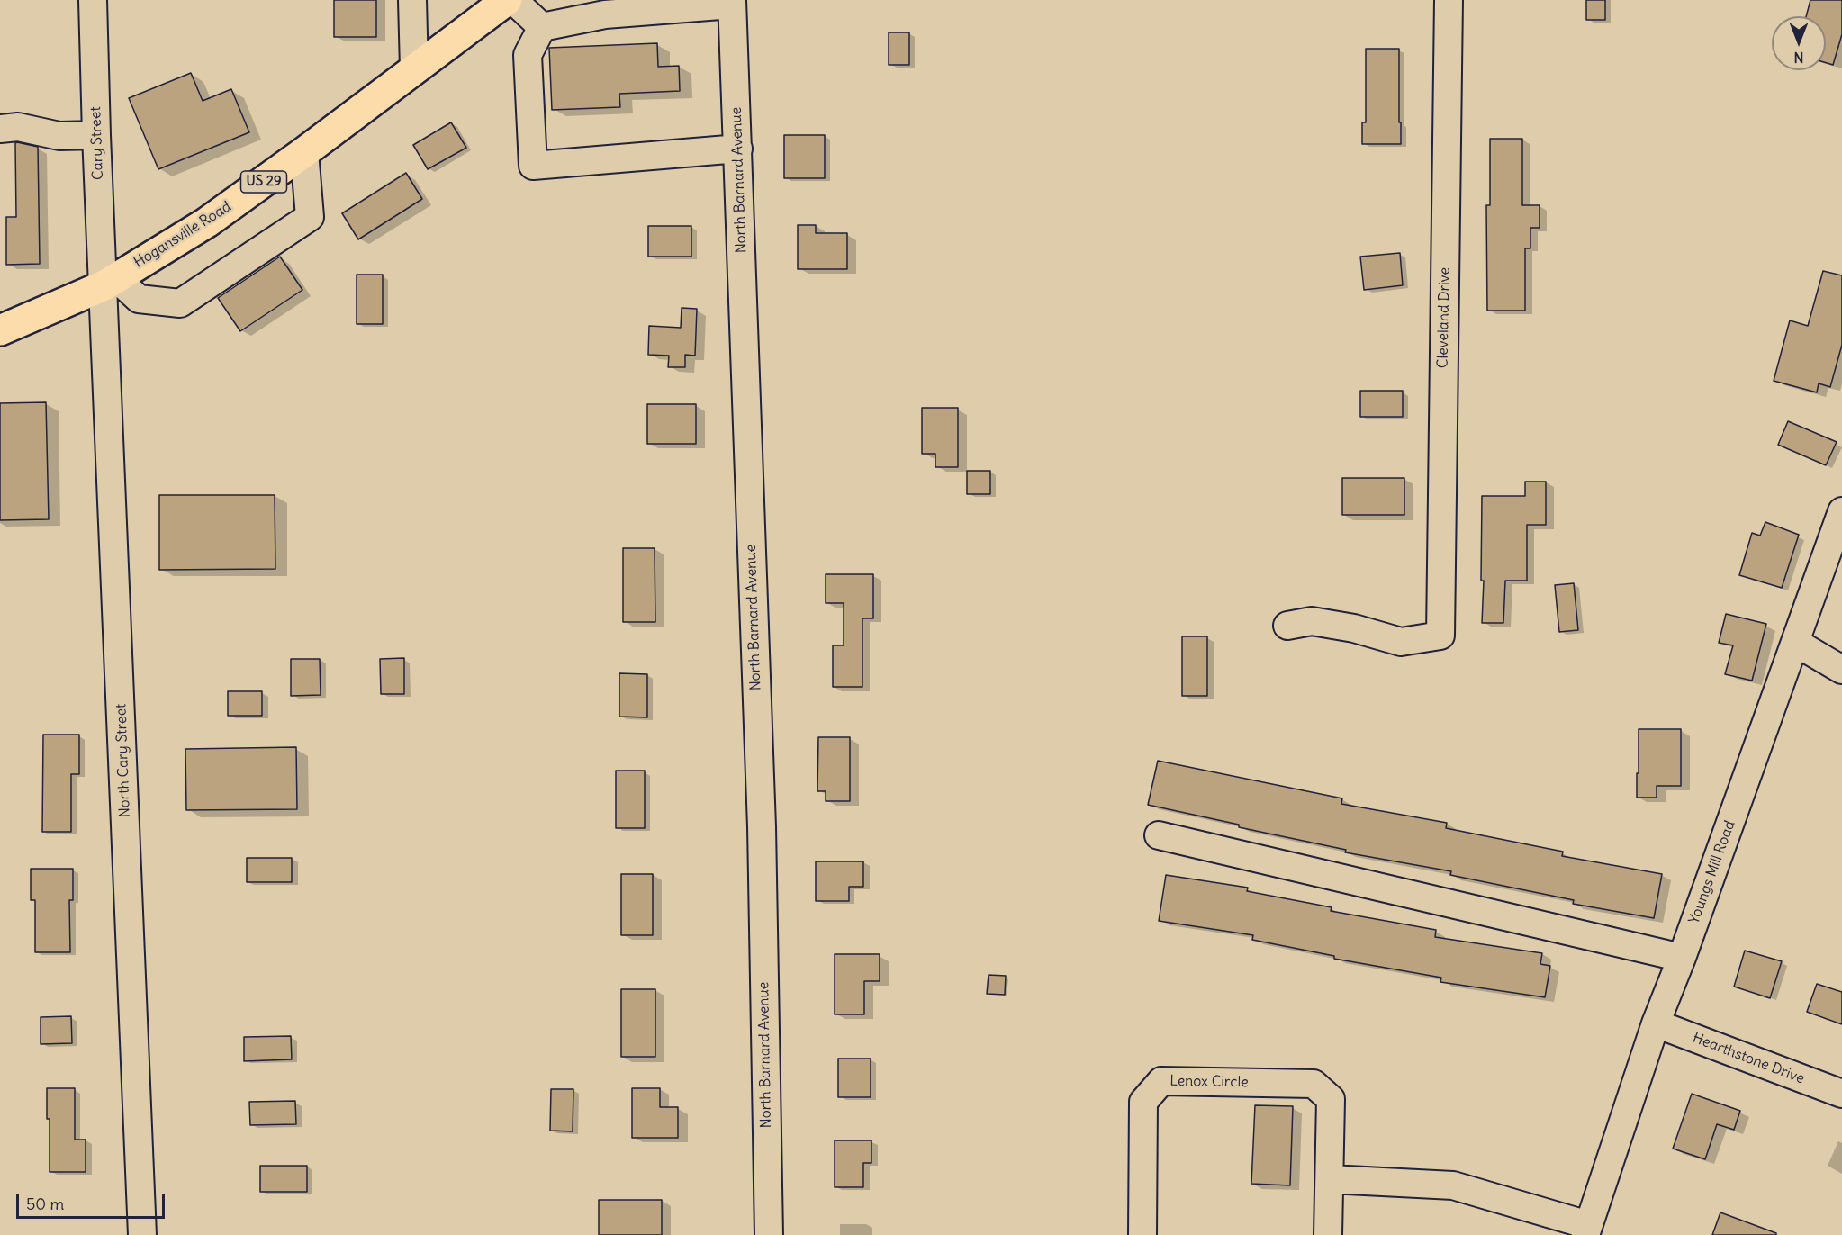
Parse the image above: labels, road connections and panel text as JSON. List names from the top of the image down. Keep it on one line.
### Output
{"streets":{"main road":["US 29","Hogansville Road"],"street":["Cary Street","North Barnard Avenue","Cleveland Drive","North Cary Street","Youngs Mill Road","Hearthstone Drive","Lenox Circle"]},"crossings":[["Cary Street","Hogansville Road"],["Cary Street","North Cary Street"],["Hogansville Road","North Cary Street"],["Youngs Mill Road","Hearthstone Drive"]],"scale_bar":"50 m","north":"bottom"}
